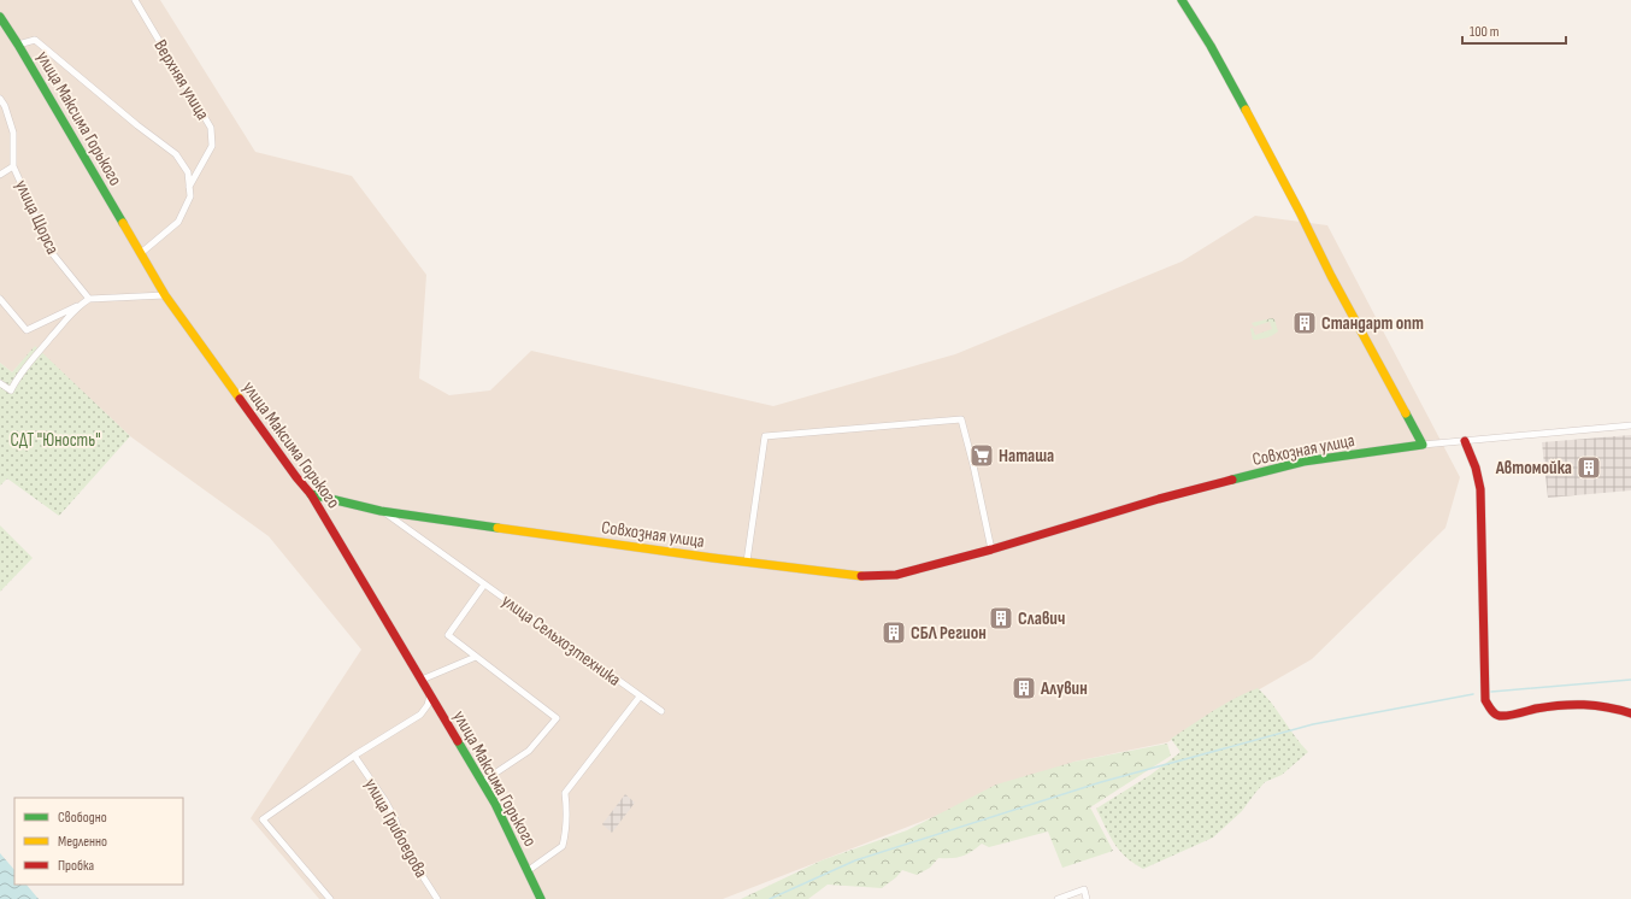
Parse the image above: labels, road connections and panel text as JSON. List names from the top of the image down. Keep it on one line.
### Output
{"streets":{"street":["Верхняя улица","улица Максима Горького","улица Щорса","Совхозная улица","улица Сельхозтехника","улица Грибоедова"]},"crossings":[["улица Максима Горького","Совхозная улица"],["улица Максима Горького","улица Сельхозтехника"],["Совхозная улица","улица Сельхозтехника"]],"parks":["СДТ \"Юность\""],"places":{"building":["Стандарт опт","Автомойка","Славич","СБЛ Регион","Алувин"],"supermarket":["Наташа"]},"legend":["Свободно","Медленно","Пробка"],"scale_bar":"100 m"}
